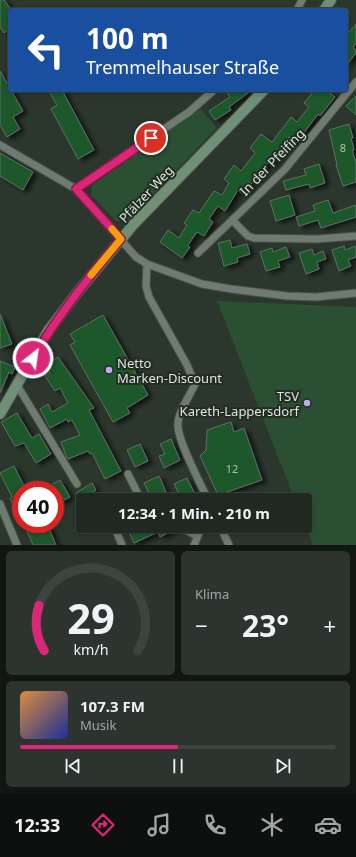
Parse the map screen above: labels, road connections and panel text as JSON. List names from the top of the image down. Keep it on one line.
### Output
{"streets":{"street":["In der Pfeifing","Pfälzer Weg"]},"places":["Netto Marken-Discount","TSV Kareth-Lappersdorf"],"house_numbers":["8","12"],"page":{"turn":["100 m","Tremmelhauser Straße"],"limit":"40","trip":"12:34 · 1 Min. · 210 m","tile":"Klima","heat":["−","23°","+"],"song":["107.3 FM","Musik"],"tabs":"12:33","gauge":["29","km/h"]}}
